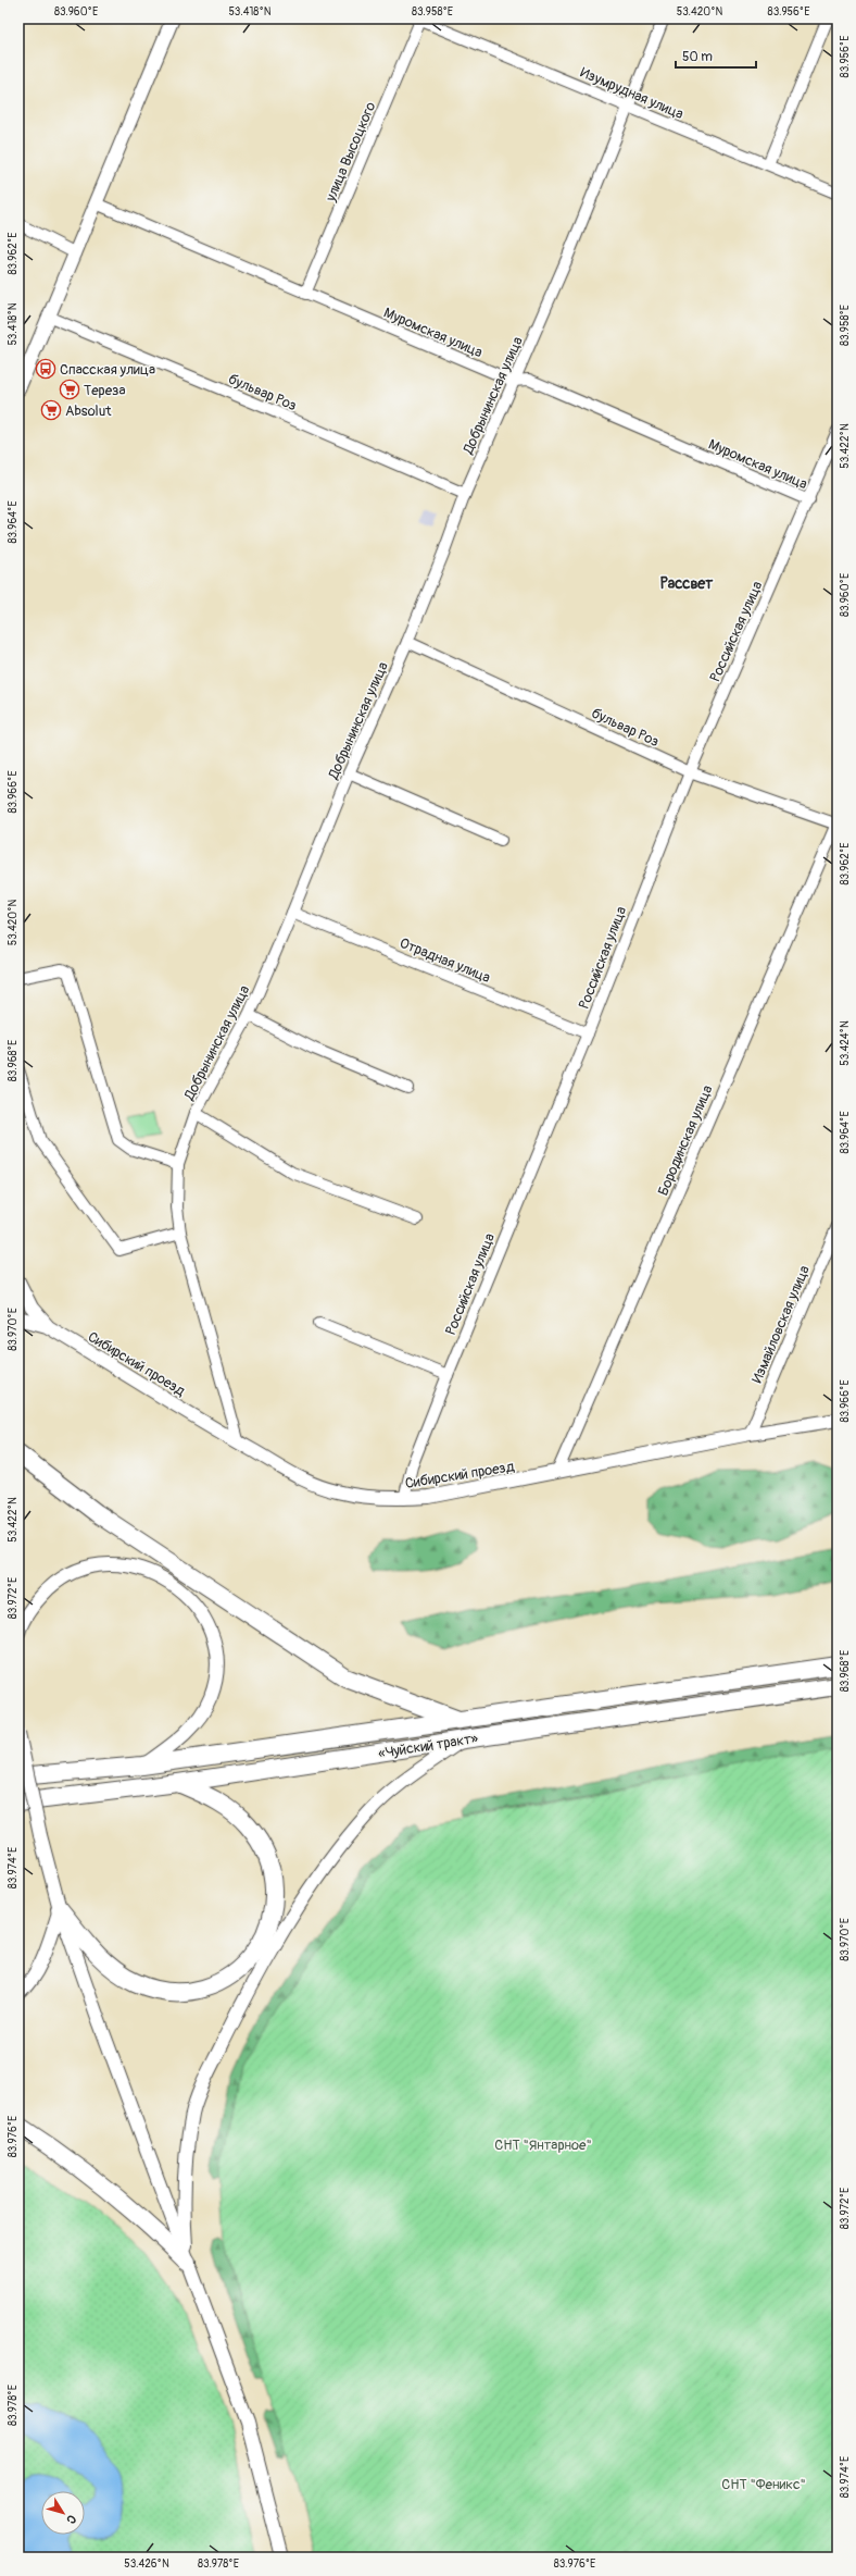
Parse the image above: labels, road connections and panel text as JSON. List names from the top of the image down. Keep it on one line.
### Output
{"streets":{"highway":["«Чуйский тракт»"],"street":["Изумрудная улица","улица Высоцкого","Муромская улица","бульвар Роз","Добрынинская улица","Российская улица","Отрадная улица","Бородинская улица","Измайловская улица","Сибирский проезд"]},"crossings":[["Изумрудная улица","улица Высоцкого"],["Изумрудная улица","Добрынинская улица"],["улица Высоцкого","Муромская улица"],["Муромская улица","Добрынинская улица"],["Муромская улица","Российская улица"],["бульвар Роз","Добрынинская улица"],["бульвар Роз","Российская улица"],["бульвар Роз","Бородинская улица"],["Добрынинская улица","Отрадная улица"],["Добрынинская улица","Сибирский проезд"],["Российская улица","Отрадная улица"],["Российская улица","Сибирский проезд"],["Бородинская улица","Сибирский проезд"],["Измайловская улица","Сибирский проезд"]],"districts":["Рассвет"],"parks":["СНТ \"Янтарное\"","СНТ \"Феникс\""],"places":{"bus stop":["Спасская улица"],"supermarket":["Тереза","Absolut"]},"scale_bar":"50 m","north":"bottom right","coordinates":["83.960°E","53.418°N","83.958°E","53.420°N","83.956°E","83.962°E","53.422°N","83.964°E","83.966°E","53.424°N","83.968°E","83.970°E","83.972°E","83.974°E","83.976°E","83.978°E","53.426°N"]}
